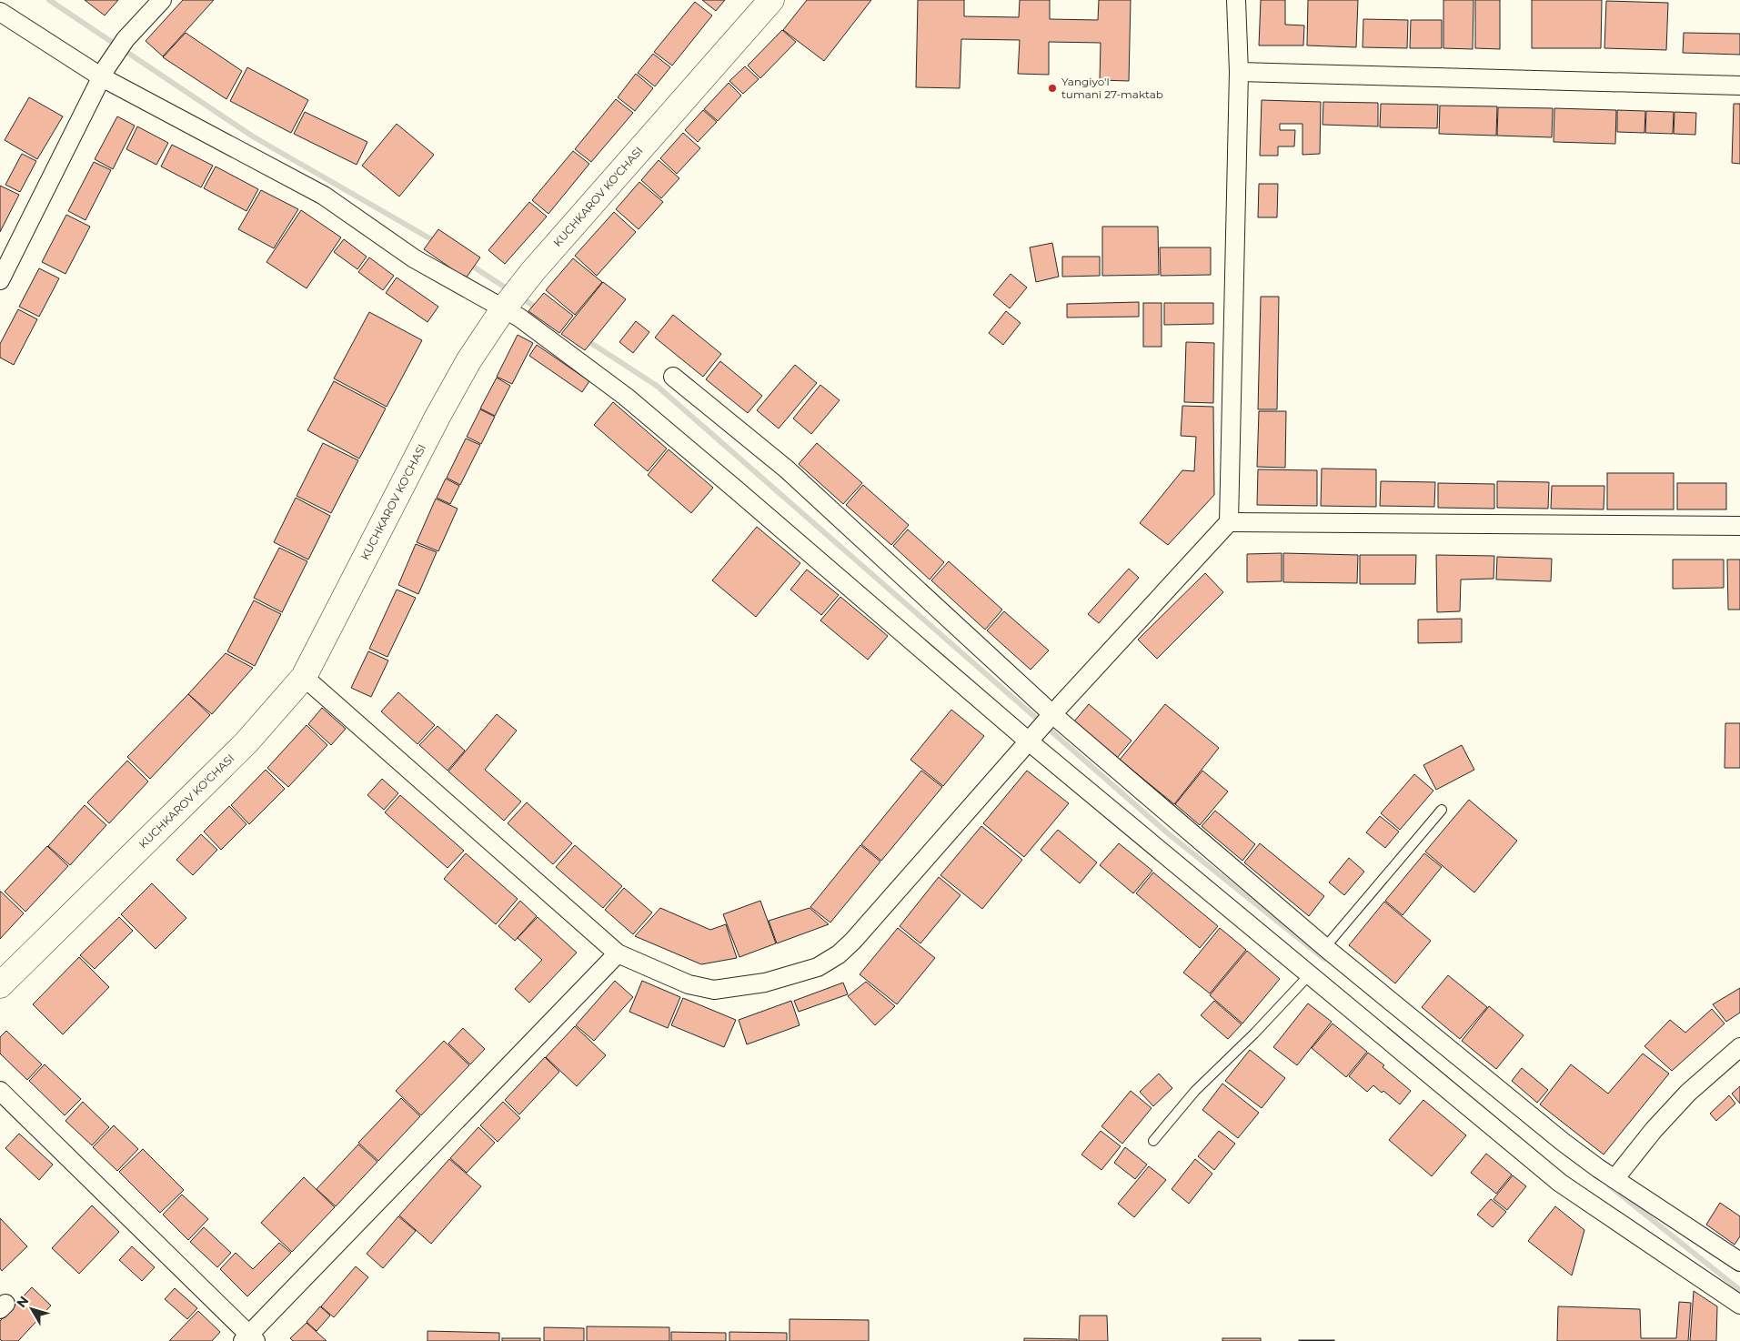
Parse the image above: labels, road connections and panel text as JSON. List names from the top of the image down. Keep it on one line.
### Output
{"streets":{"main road":["KUCHKAROV KO'CHASI"]},"places":["Yangiyo'l tumani 27-maktab"],"north":"top left"}
